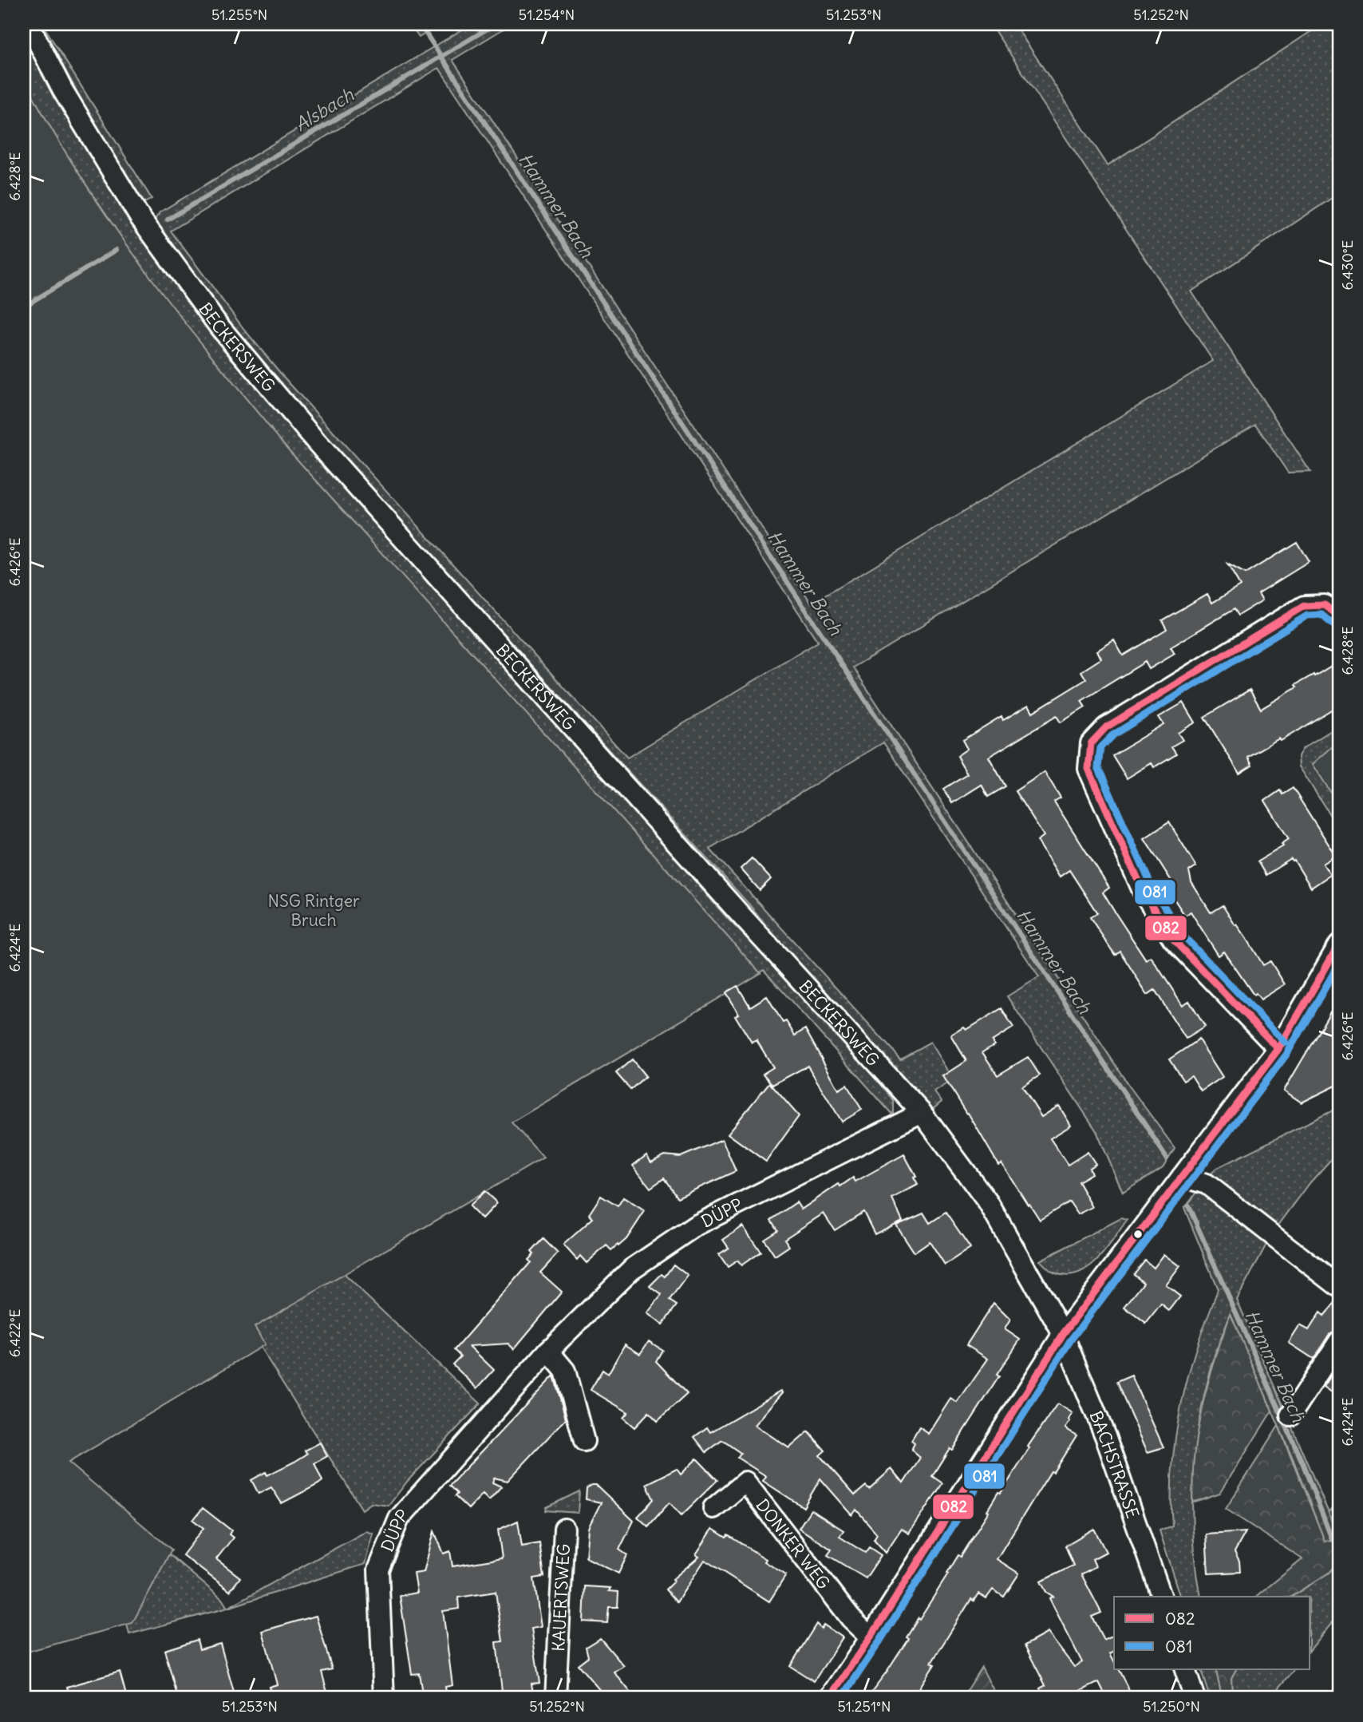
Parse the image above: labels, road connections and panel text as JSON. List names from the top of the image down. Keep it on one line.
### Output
{"streets":{"street":["BECKERSWEG","DÜPP","BACHSTRASSE","DONKER WEG","KAUERTSWEG"]},"crossings":[["BECKERSWEG","DÜPP"],["BECKERSWEG","BACHSTRASSE"]],"water":["Alsbach","Hammer Bach"],"parks":["NSG Rintger Bruch"],"lines":["transit line 082","transit line 081"],"legend":["082","081"],"coordinates":["51.255°N","51.254°N","51.253°N","51.252°N","6.428°E","6.430°E","6.426°E","6.424°E","6.422°E","51.251°N","51.250°N"]}
